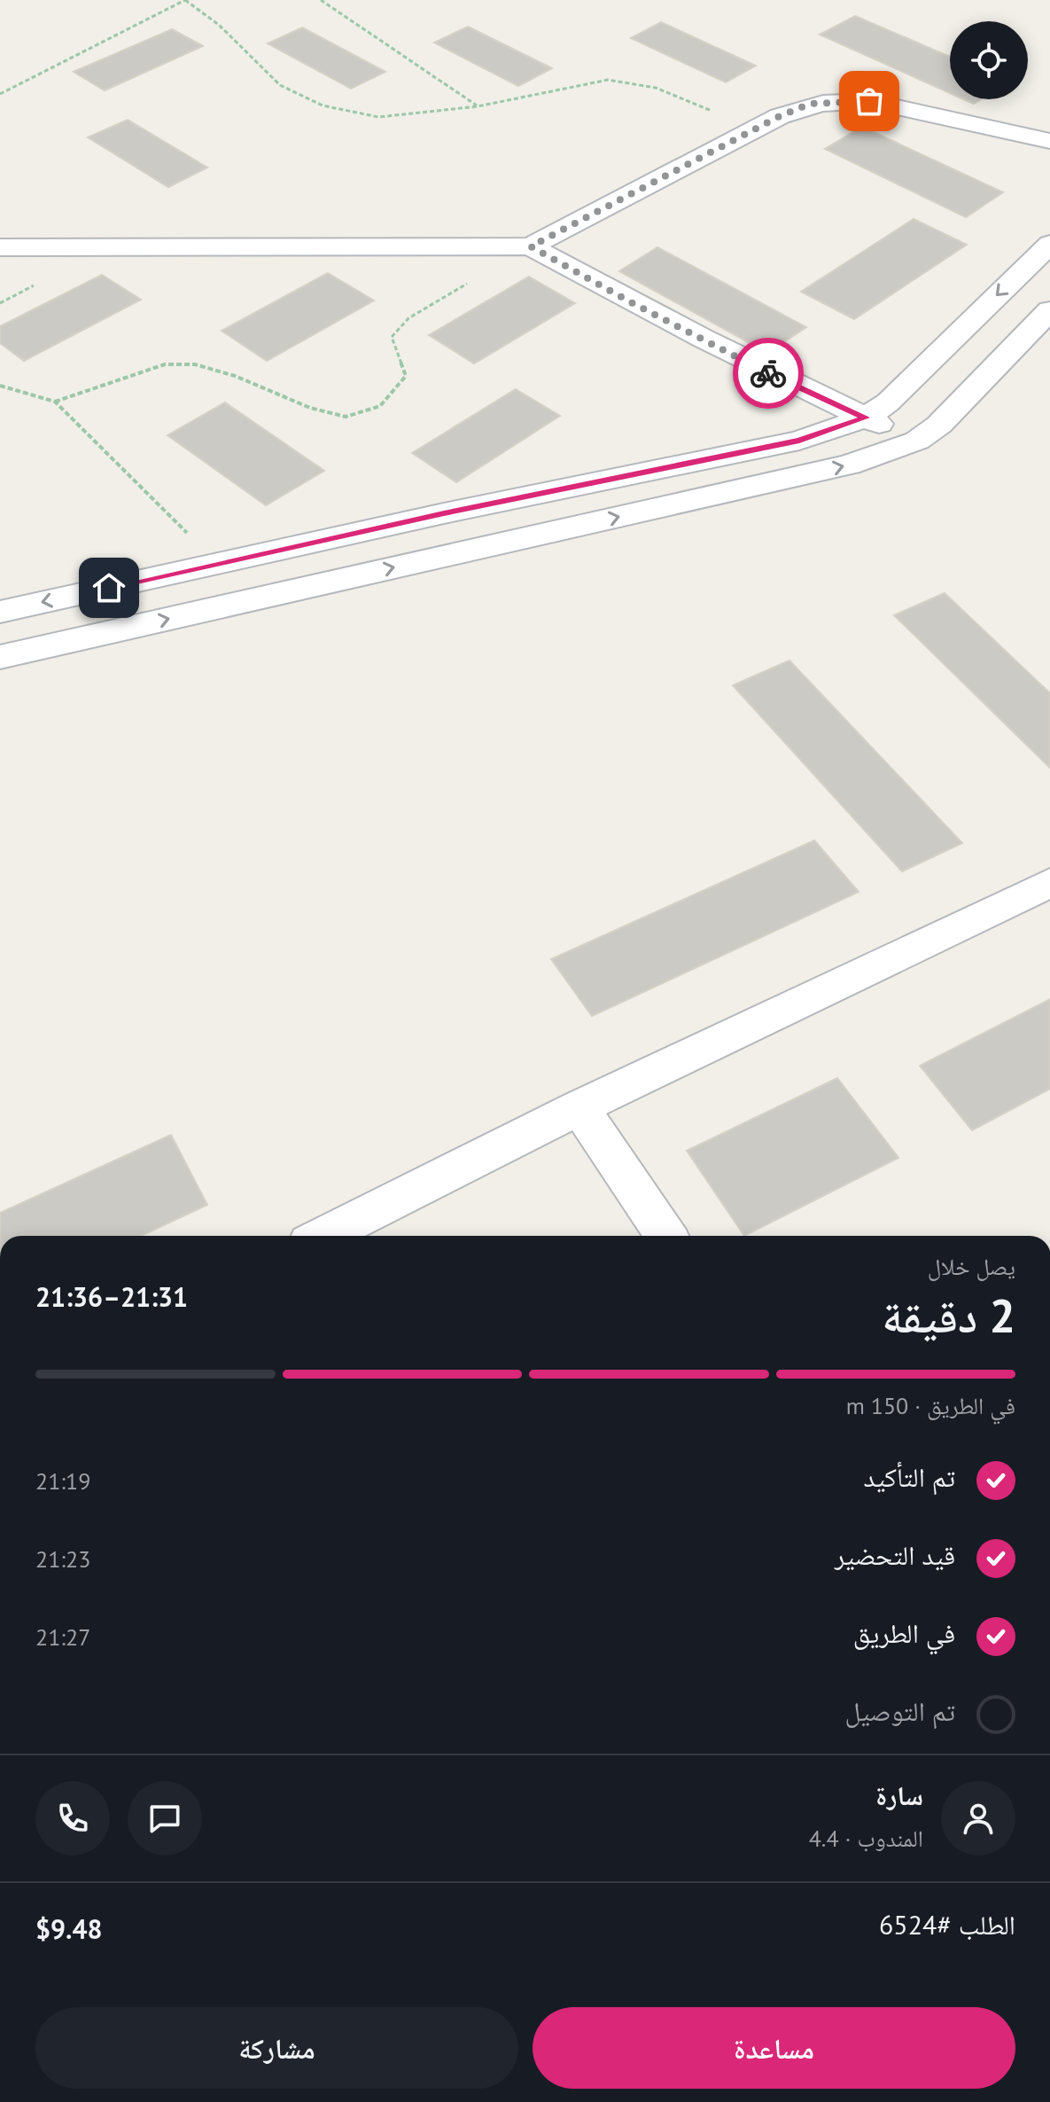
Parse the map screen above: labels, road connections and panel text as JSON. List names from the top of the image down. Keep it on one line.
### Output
{"page":{"heading":["2 دقيقة","يصل خلال","21:31–21:36"],"panel":["سارة","المندوب · 4.4","الطلب #6524","$9.48"],"bar":"في الطريق · 150 m","list":[["تم التأكيد","21:19"],["قيد التحضير","21:23"],["في الطريق","21:27"],"تم التوصيل"],"buttons":["مساعدة","مشاركة"]}}
